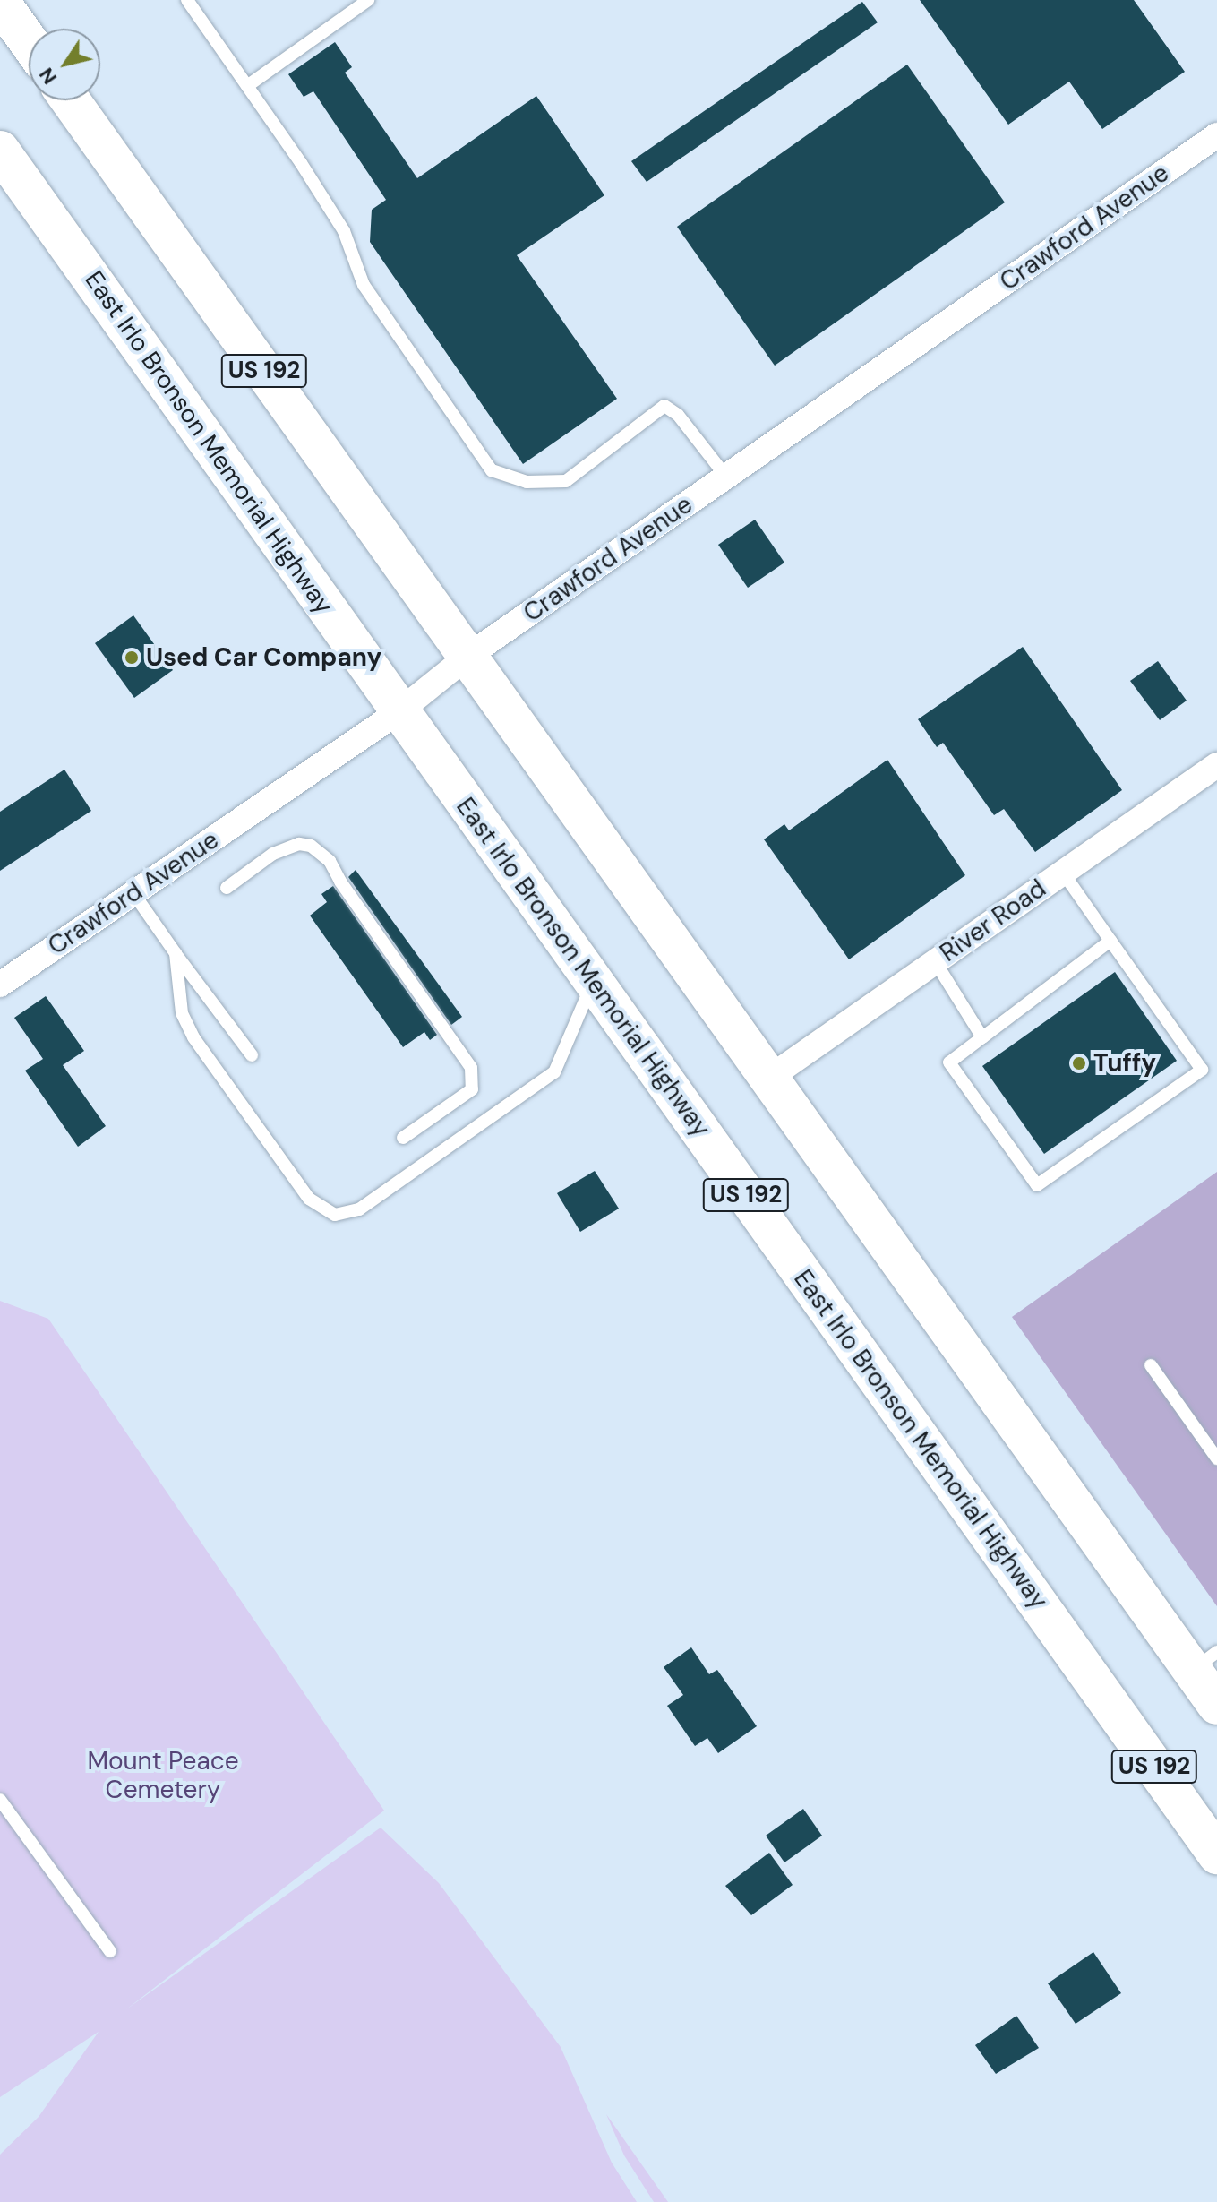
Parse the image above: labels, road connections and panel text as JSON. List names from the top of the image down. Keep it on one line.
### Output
{"streets":{"highway":["US 192","East Irlo Bronson Memorial Highway"],"street":["Crawford Avenue","River Road"]},"crossings":[["Crawford Avenue","US 192"],["Crawford Avenue","East Irlo Bronson Memorial Highway"],["US 192","River Road"]],"parks":["Mount Peace Cemetery"],"places":["Used Car Company","Tuffy"],"north":"bottom left"}
